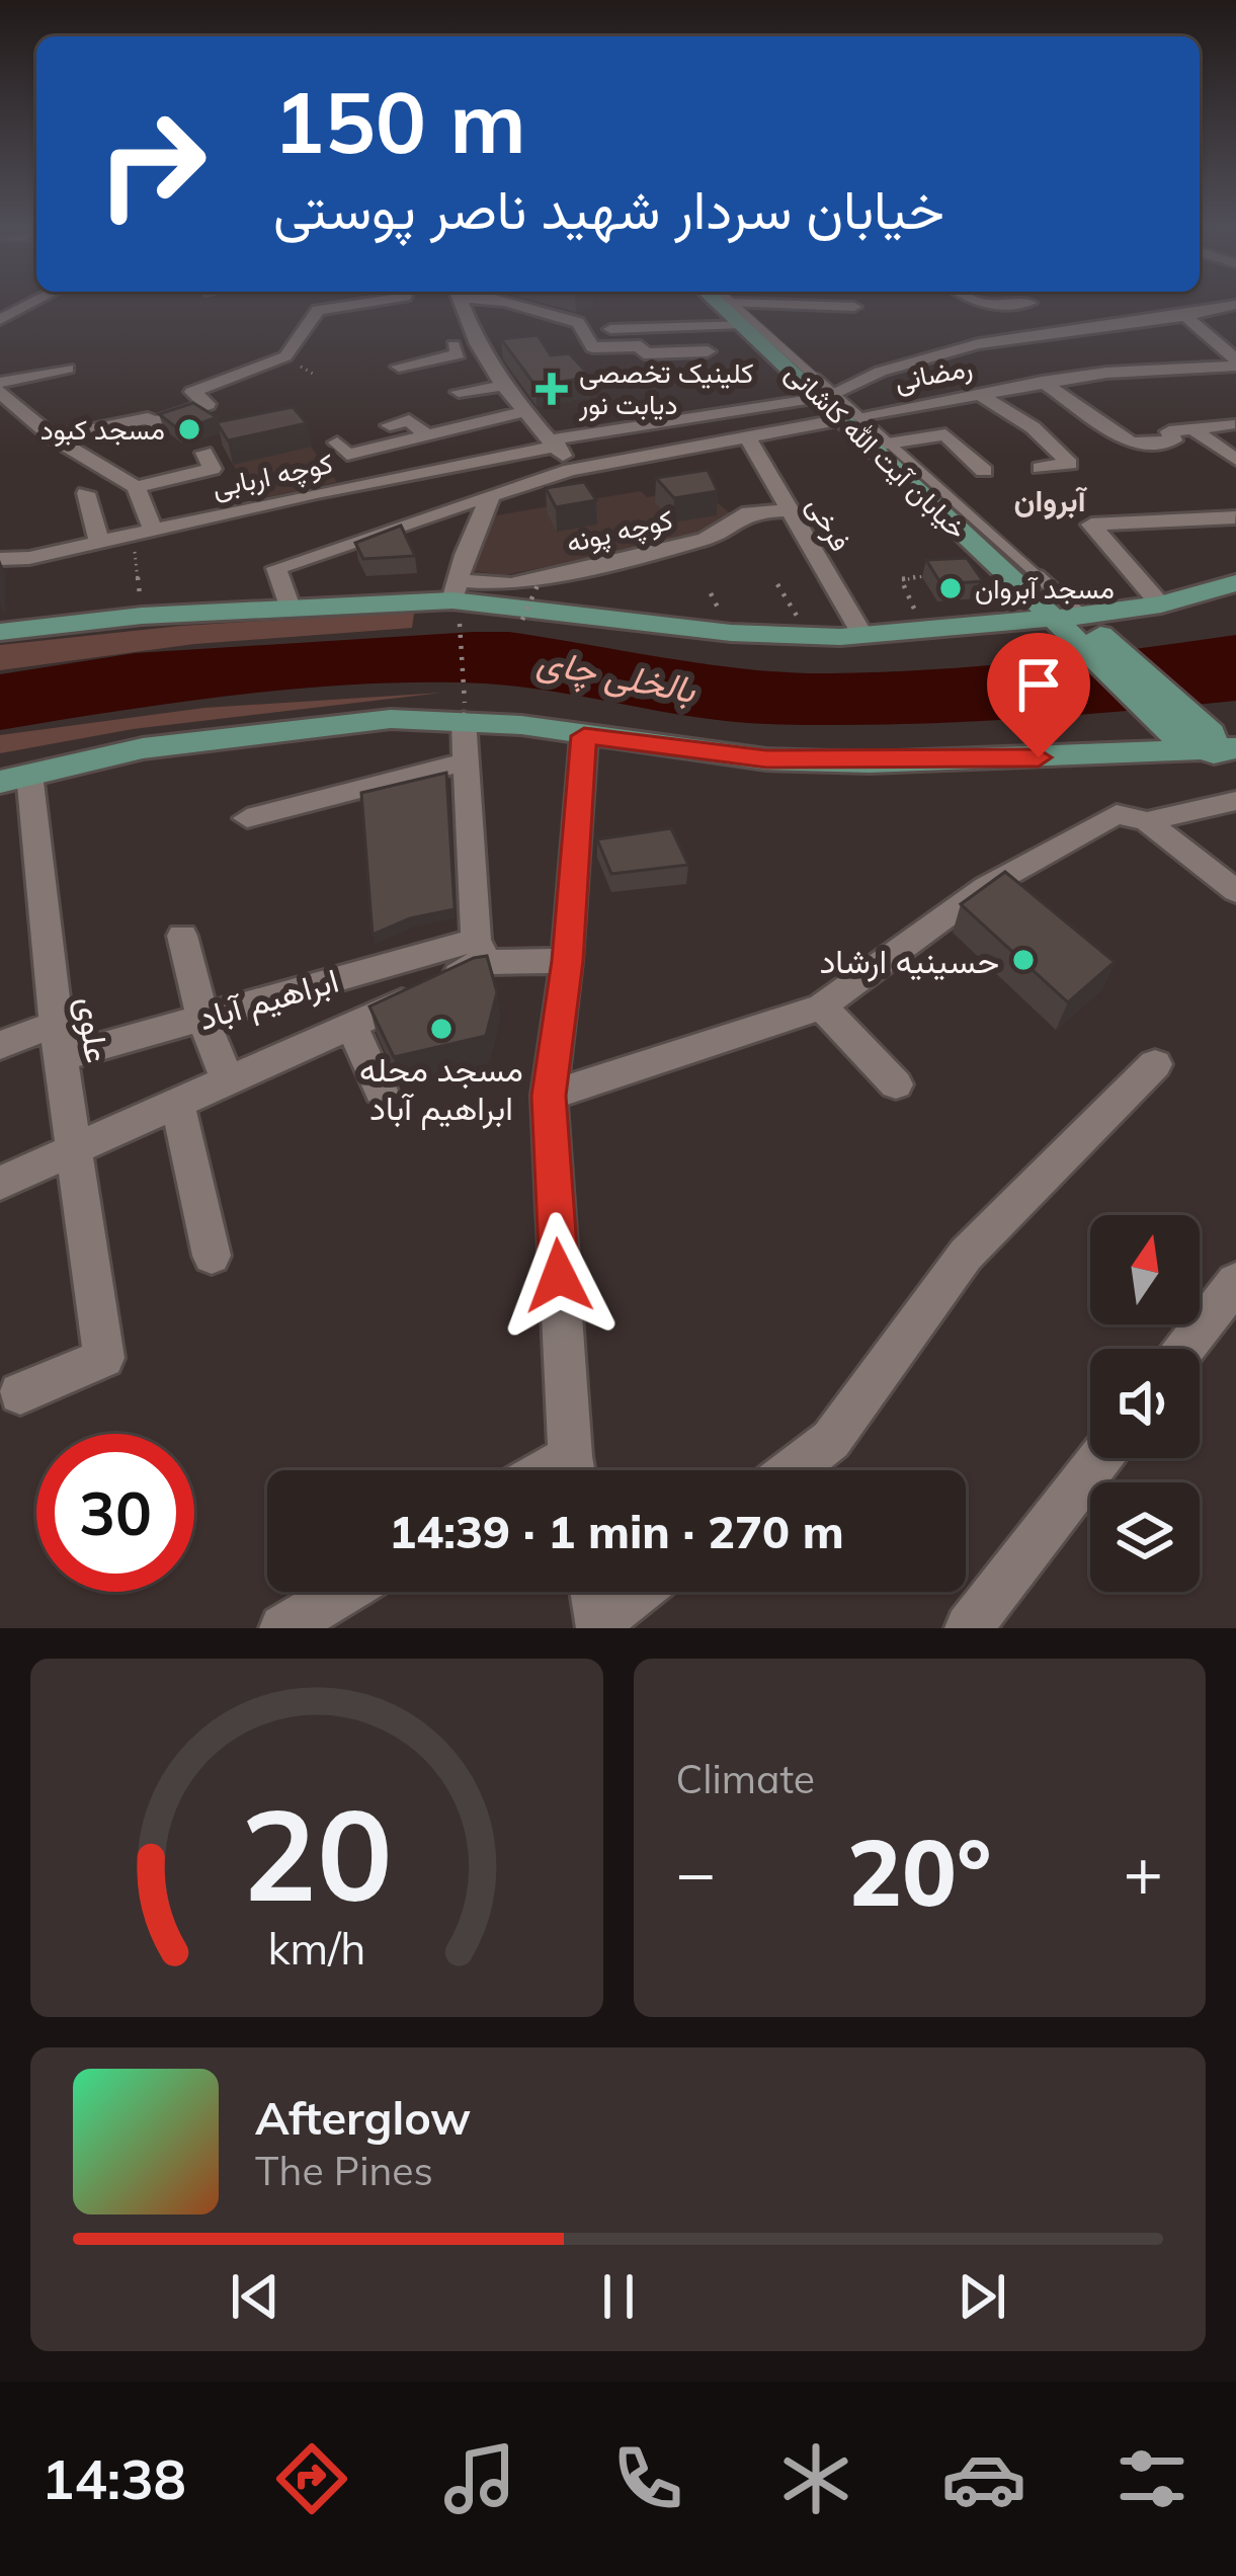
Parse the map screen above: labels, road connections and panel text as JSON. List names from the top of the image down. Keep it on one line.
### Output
{"streets":{"main road":["خیابان آیت الله کاشانی"],"street":["رمضانی","کوچه اربابی","فرخی","کوچه پونه","ابراهیم آباد","علوی"]},"crossings":[["رمضانی","خیابان آیت الله کاشانی"],["رمضانی","فرخی"],["خیابان آیت الله کاشانی","کوچه اربابی"],["فرخی","کوچه پونه"],["ابراهیم آباد","علوی"]],"districts":["آبروان"],"water":["بالخلی چای"],"places":{"health":["کلینیک تخصصی دیابت نور"],"other":["مسجد کبود","مسجد آبروان","حسینیه ارشاد","مسجد محله ابراهیم آباد"]},"north":"top","page":{"turn":["150 m","خیابان سردار شهید ناصر پوستی"],"limit":"30","trip":"14:39 · 1 min · 270 m","tile":"Climate","heat":["−","20°","+"],"song":["Afterglow","The Pines"],"tabs":"14:38","gauge":["20","km/h"]}}
